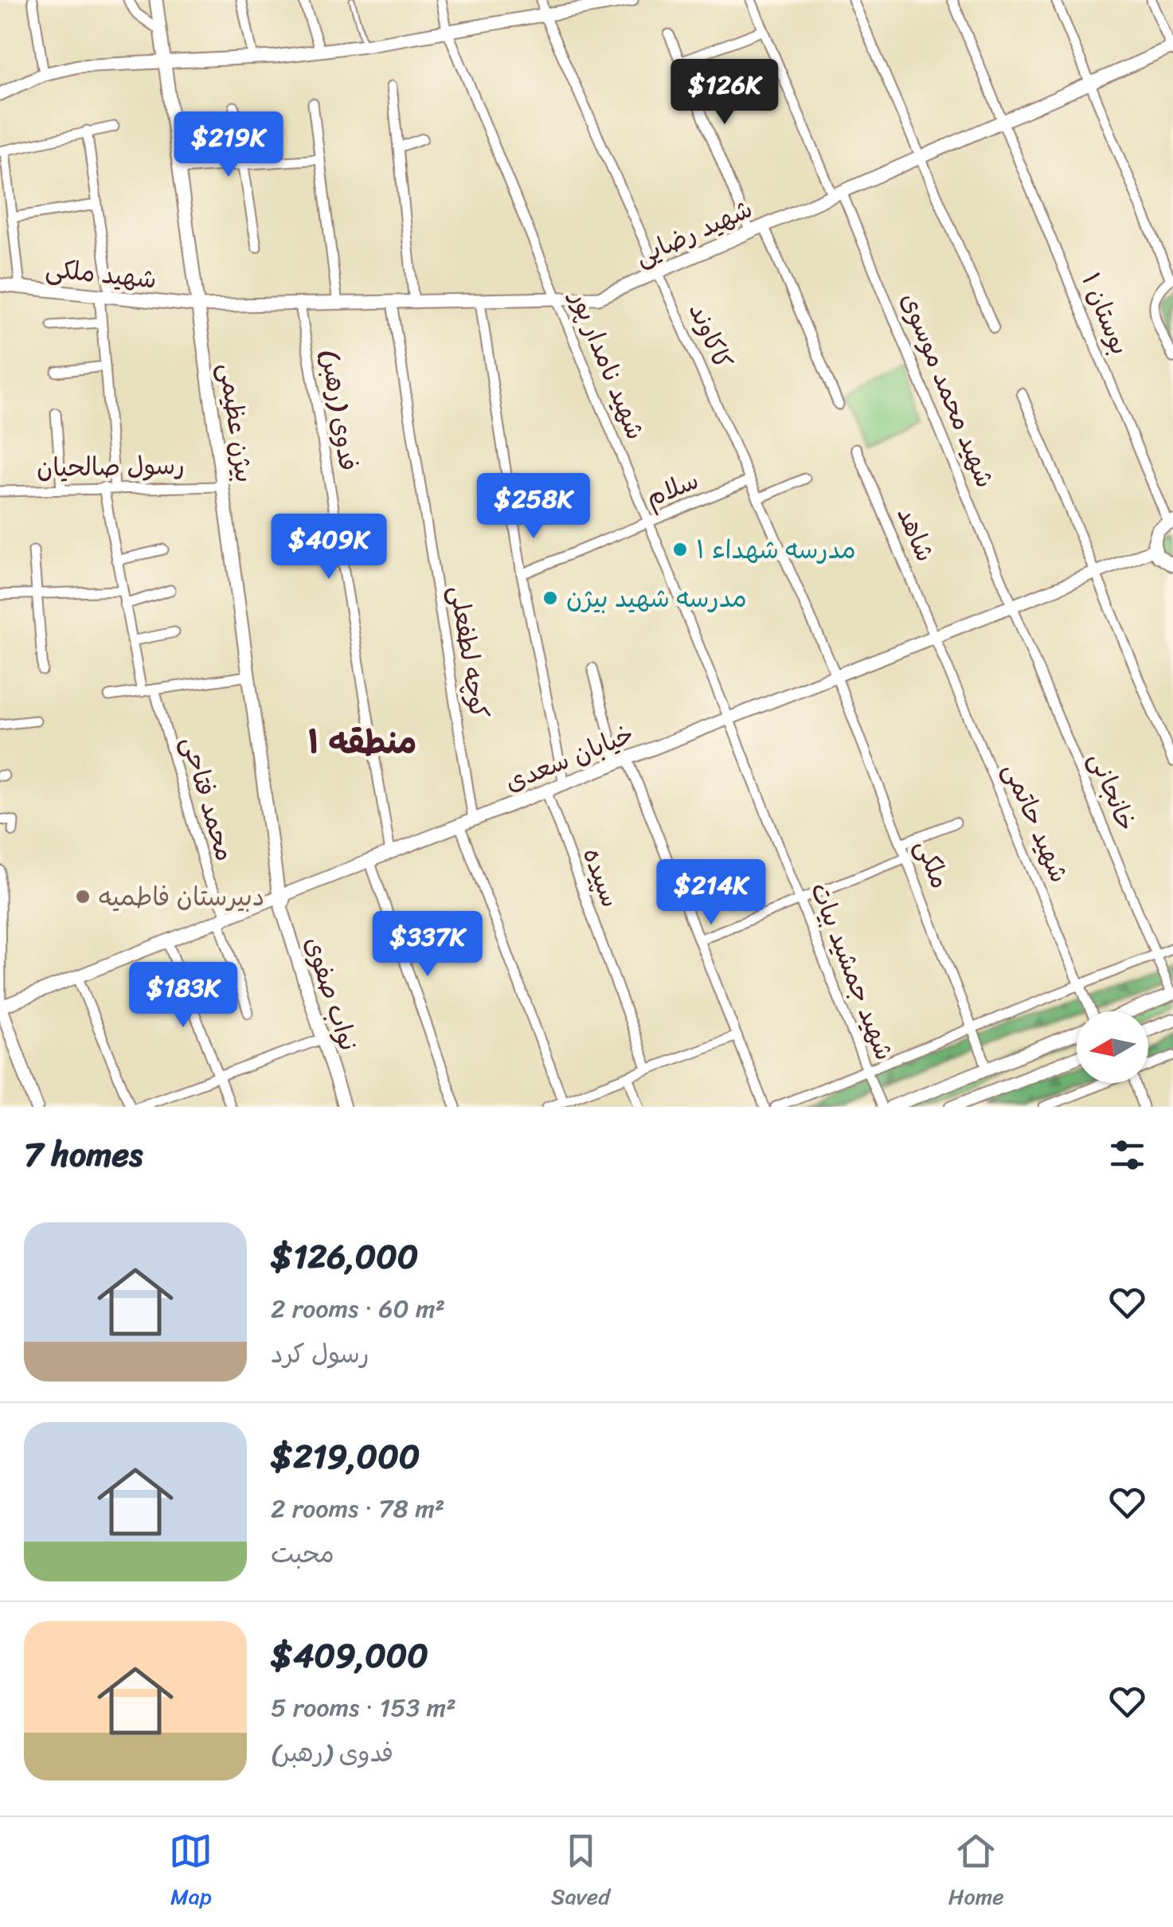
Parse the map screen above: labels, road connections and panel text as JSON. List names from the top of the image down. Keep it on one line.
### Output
{"streets":{"main road":["شهید رضایی","شهید ملکی","بیژن عظیمی","خیابان سعدی","نواب صفوی"],"street":["بوستان ۱","کاکاوند","شهید نامدار پور","شهید محمد موسوی","فدوی (رهبر)","رسول صالحیان","سلام","شاهد","کوچه لطفعلی","خانجانی","محمد فتاحی","شهید حاتمی","ملکی","سپیده","شهید جمشید بیات"]},"crossings":[["شهید رضایی","شهید ملکی"],["شهید رضایی","بوستان ۱"],["شهید رضایی","کاکاوند"],["شهید رضایی","شهید نامدار پور"],["شهید رضایی","شهید محمد موسوی"],["شهید رضایی","فدوی (رهبر)"],["شهید رضایی","بیژن عظیمی"],["شهید رضایی","کوچه لطفعلی"],["شهید ملکی","بیژن عظیمی"],["کاکاوند","سلام"],["کاکاوند","خیابان سعدی"],["کاکاوند","ملکی"],["شهید نامدار پور","سلام"],["شهید نامدار پور","خیابان سعدی"],["شهید نامدار پور","شهید جمشید بیات"],["شهید محمد موسوی","خیابان سعدی"],["شهید محمد موسوی","خانجانی"],["فدوی (رهبر)","خیابان سعدی"],["بیژن عظیمی","رسول صالحیان"],["بیژن عظیمی","خیابان سعدی"],["بیژن عظیمی","نواب صفوی"],["شاهد","خیابان سعدی"],["شاهد","شهید حاتمی"],["کوچه لطفعلی","خیابان سعدی"],["خیابان سعدی","خانجانی"],["خیابان سعدی","محمد فتاحی"],["خیابان سعدی","شهید حاتمی"],["خیابان سعدی","ملکی"],["خیابان سعدی","سپیده"],["خیابان سعدی","شهید جمشید بیات"],["خیابان سعدی","نواب صفوی"]],"districts":["منطقه ۱"],"places":["مدرسه شهداء ۱","مدرسه شهید بیژن","دبیرستان فاطمیه"],"north":"left","page":{"price":["$126K","$219K","$258K","$409K","$214K","$337K","$183K"],"heading":"7 homes","list":[{"name":"$126,000","note":"2 rooms · 60 m² · رسول کرد"},{"name":"$219,000","note":"2 rooms · 78 m² · محبت"},{"name":"$409,000","note":"5 rooms · 153 m² · فدوی (رهبر)"}],"tabs":["Map","Saved","Home"]}}
